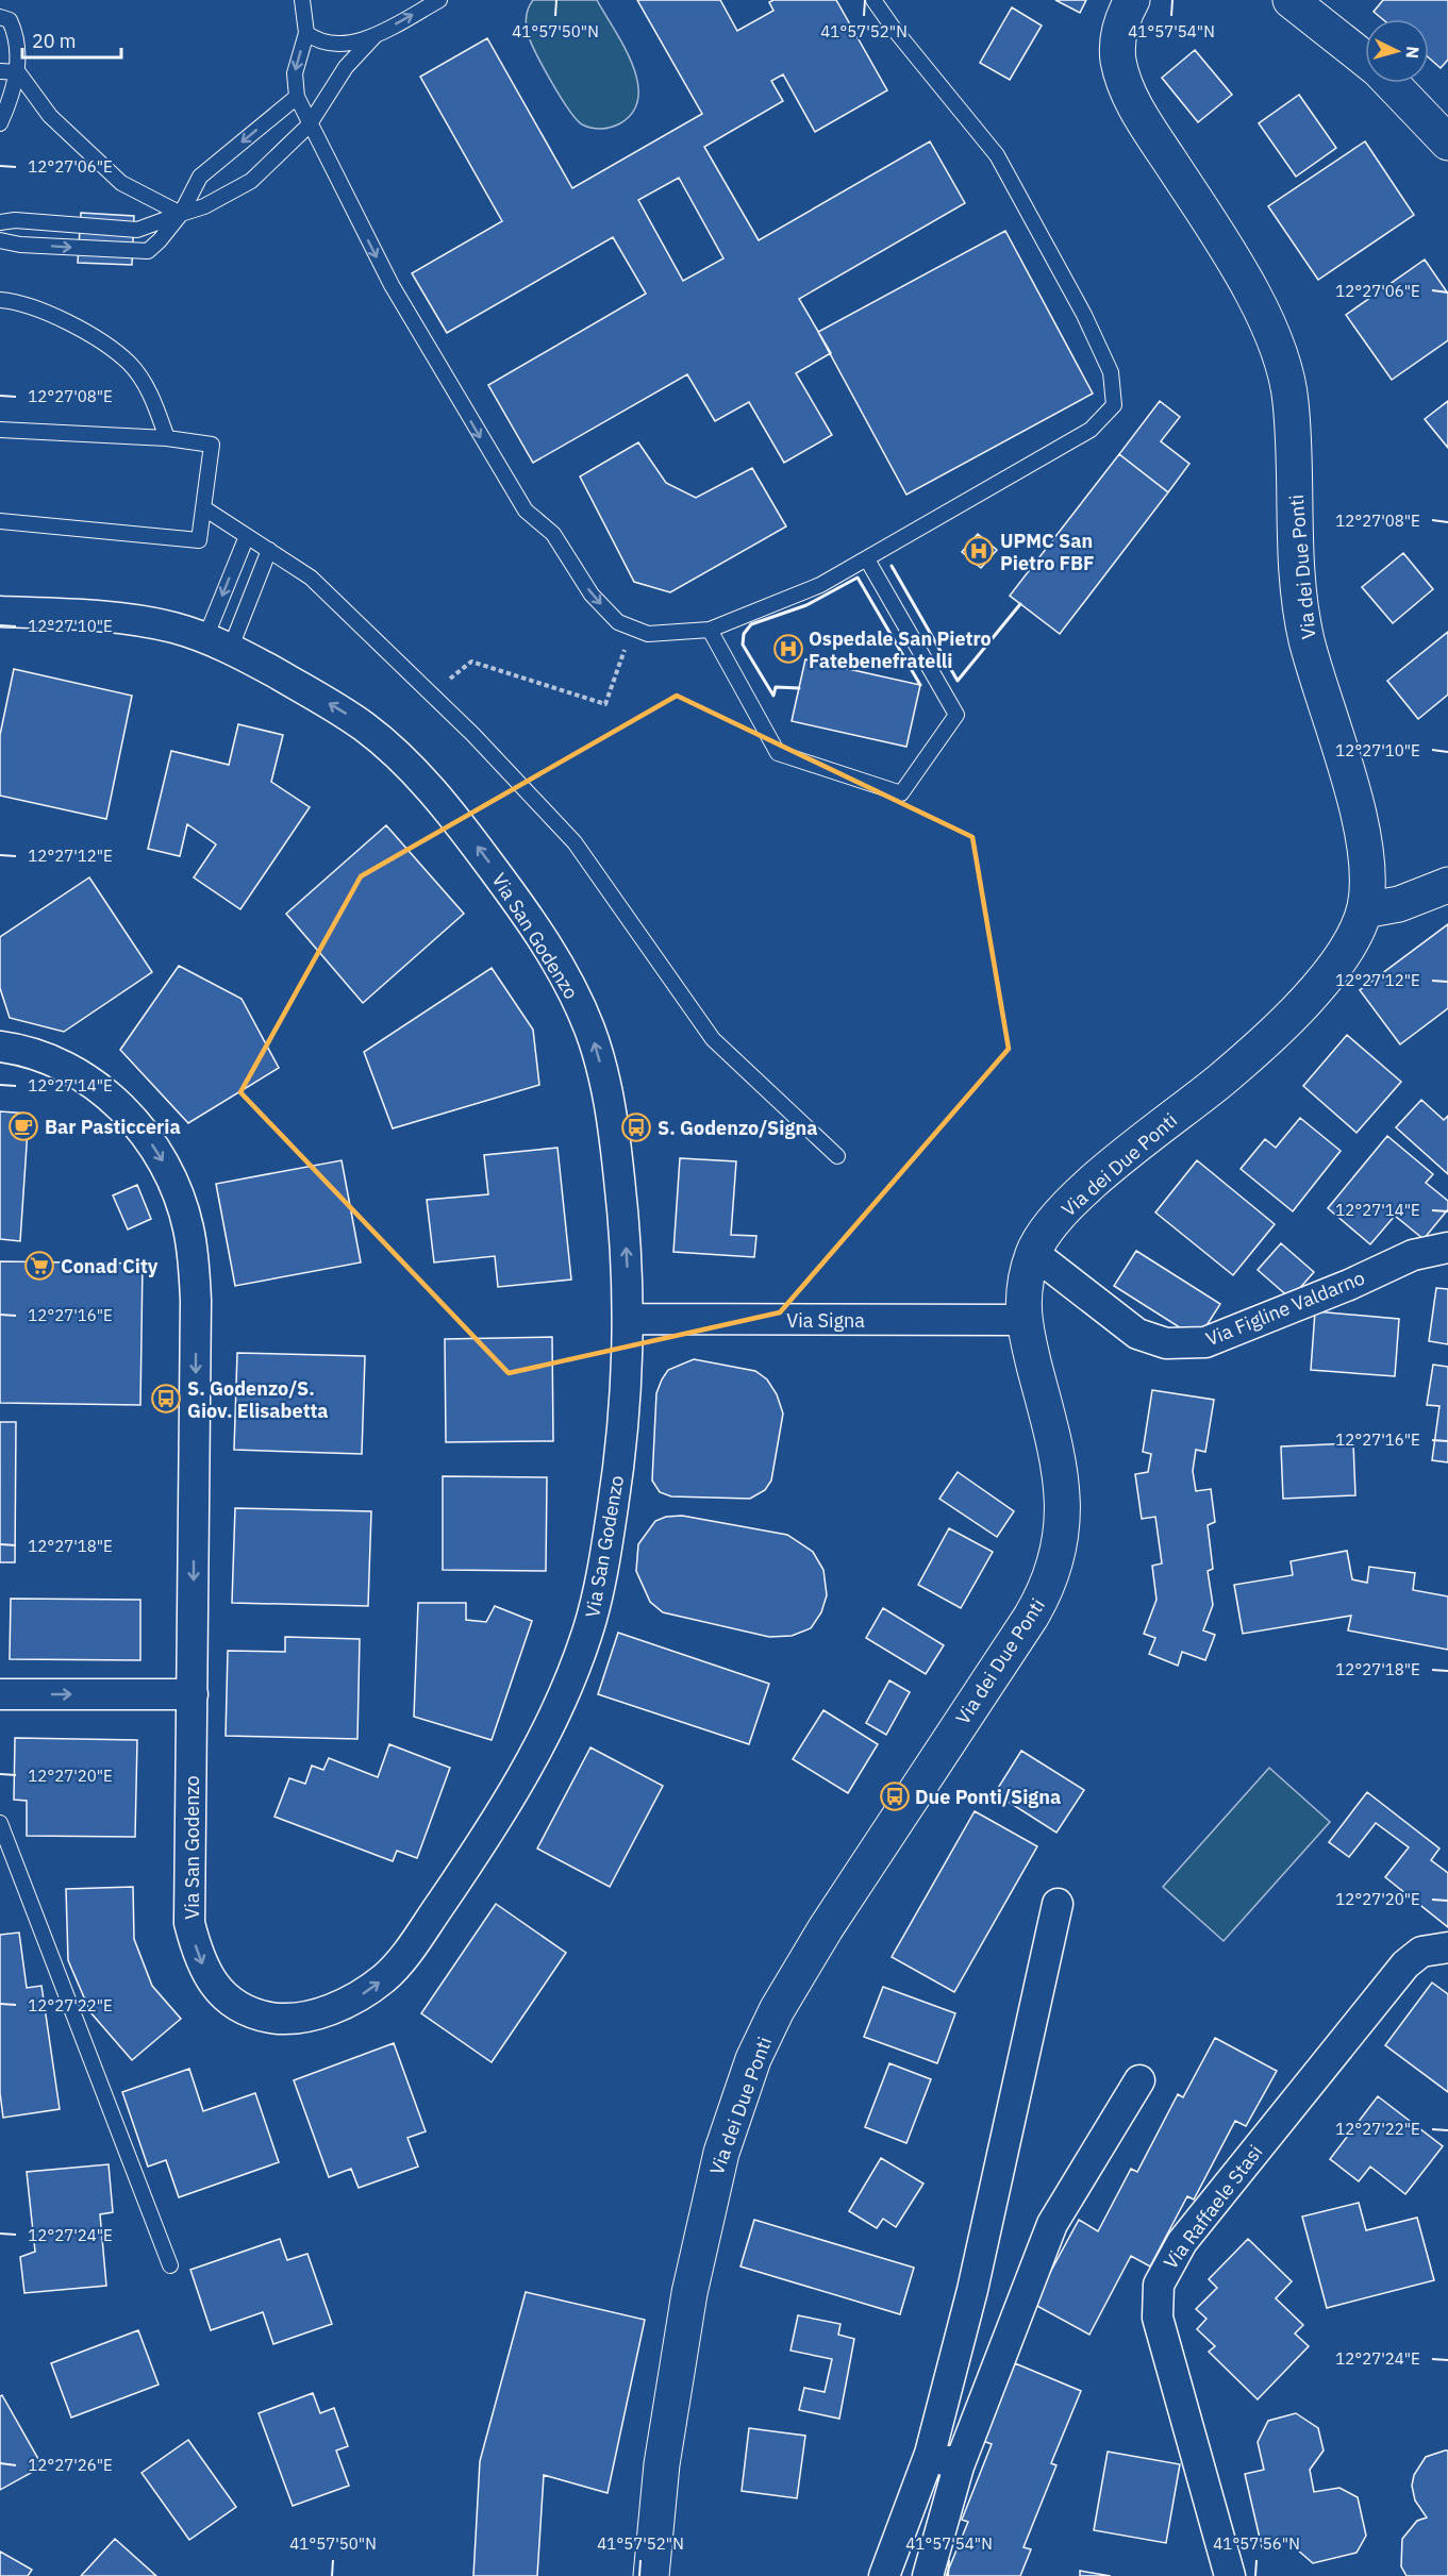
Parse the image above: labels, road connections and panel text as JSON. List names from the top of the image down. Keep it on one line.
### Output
{"streets":{"street":["Via dei Due Ponti","Via San Godenzo","Via Figline Valdarno","Via Signa","Via Raffaele Stasi"]},"crossings":[["Via dei Due Ponti","Via Figline Valdarno"],["Via dei Due Ponti","Via Signa"],["Via San Godenzo","Via Signa"]],"places":{"hospital":["UPMC San Pietro FBF","Ospedale San Pietro Fatebenefratelli"],"cafe":["Bar Pasticceria"],"bus stop":["S. Godenzo/Signa","S. Godenzo/S. Giov. Elisabetta","Due Ponti/Signa"],"supermarket":["Conad City"]},"scale_bar":"20 m","north":"right","coordinates":["41°57'50\"N","41°57'52\"N","41°57'54\"N","12°27'06\"E","12°27'08\"E","12°27'10\"E","12°27'12\"E","12°27'14\"E","12°27'16\"E","12°27'18\"E","12°27'20\"E","12°27'22\"E","12°27'24\"E","12°27'26\"E","41°57'56\"N"]}
